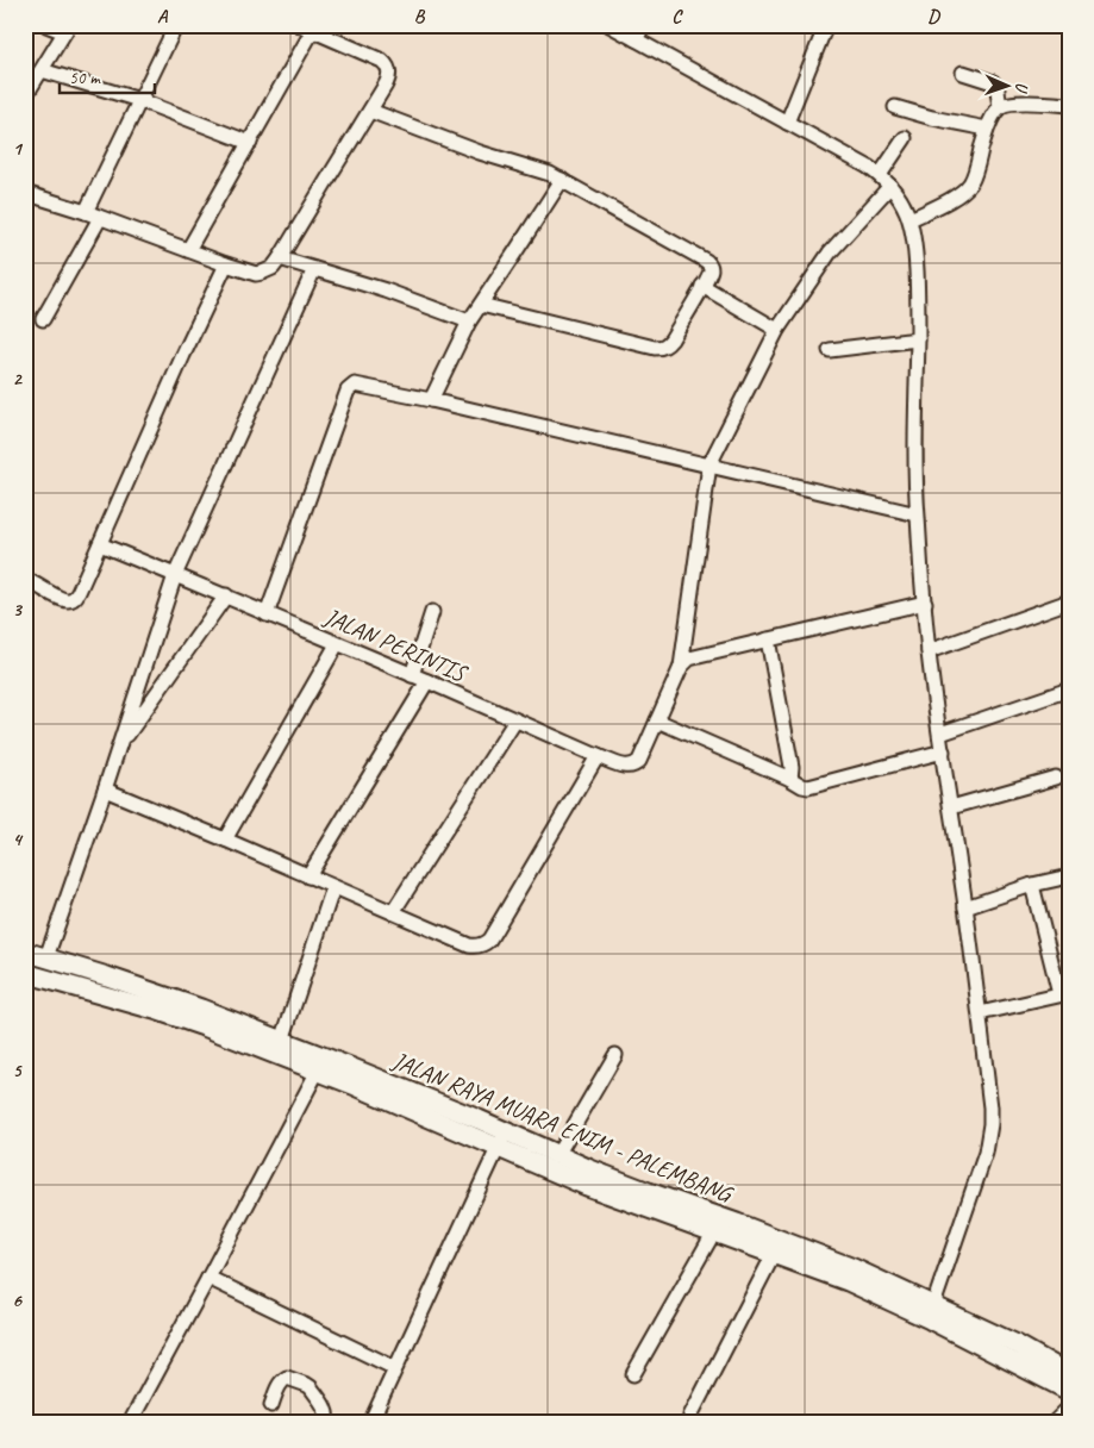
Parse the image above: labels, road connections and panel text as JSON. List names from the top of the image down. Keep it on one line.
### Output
{"streets":{"main road":["JALAN RAYA MUARA ENIM - PALEMBANG"],"street":["JALAN PERINTIS"]},"scale_bar":"50 m","north":"right","grid":{"columns":["A","B","C","D"],"rows":["1","2","3","4","5","6"]}}
